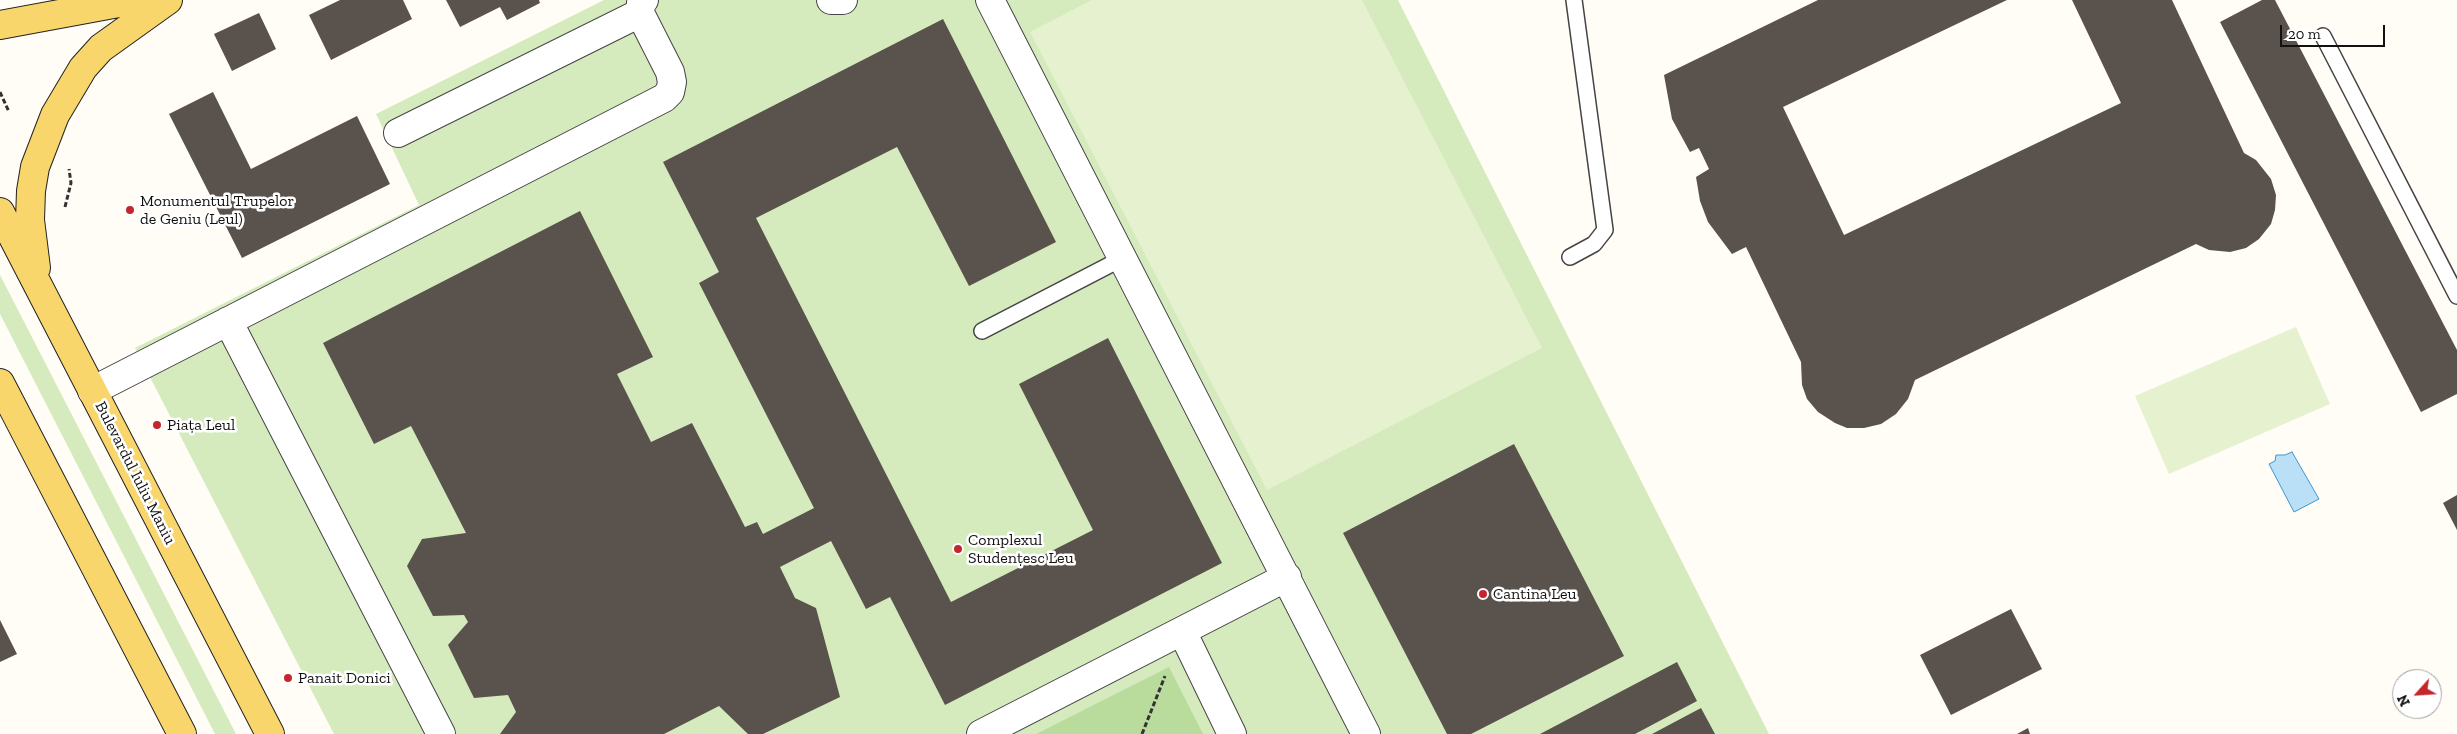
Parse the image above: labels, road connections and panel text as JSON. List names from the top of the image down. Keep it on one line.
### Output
{"streets":{"main road":["Bulevardul Iuliu Maniu"]},"places":["Monumentul Trupelor de Geniu (Leul)","Piața Leul","Complexul Studențesc Leu","Cantina Leu","Panait Donici"],"scale_bar":"20 m","north":"bottom left"}
